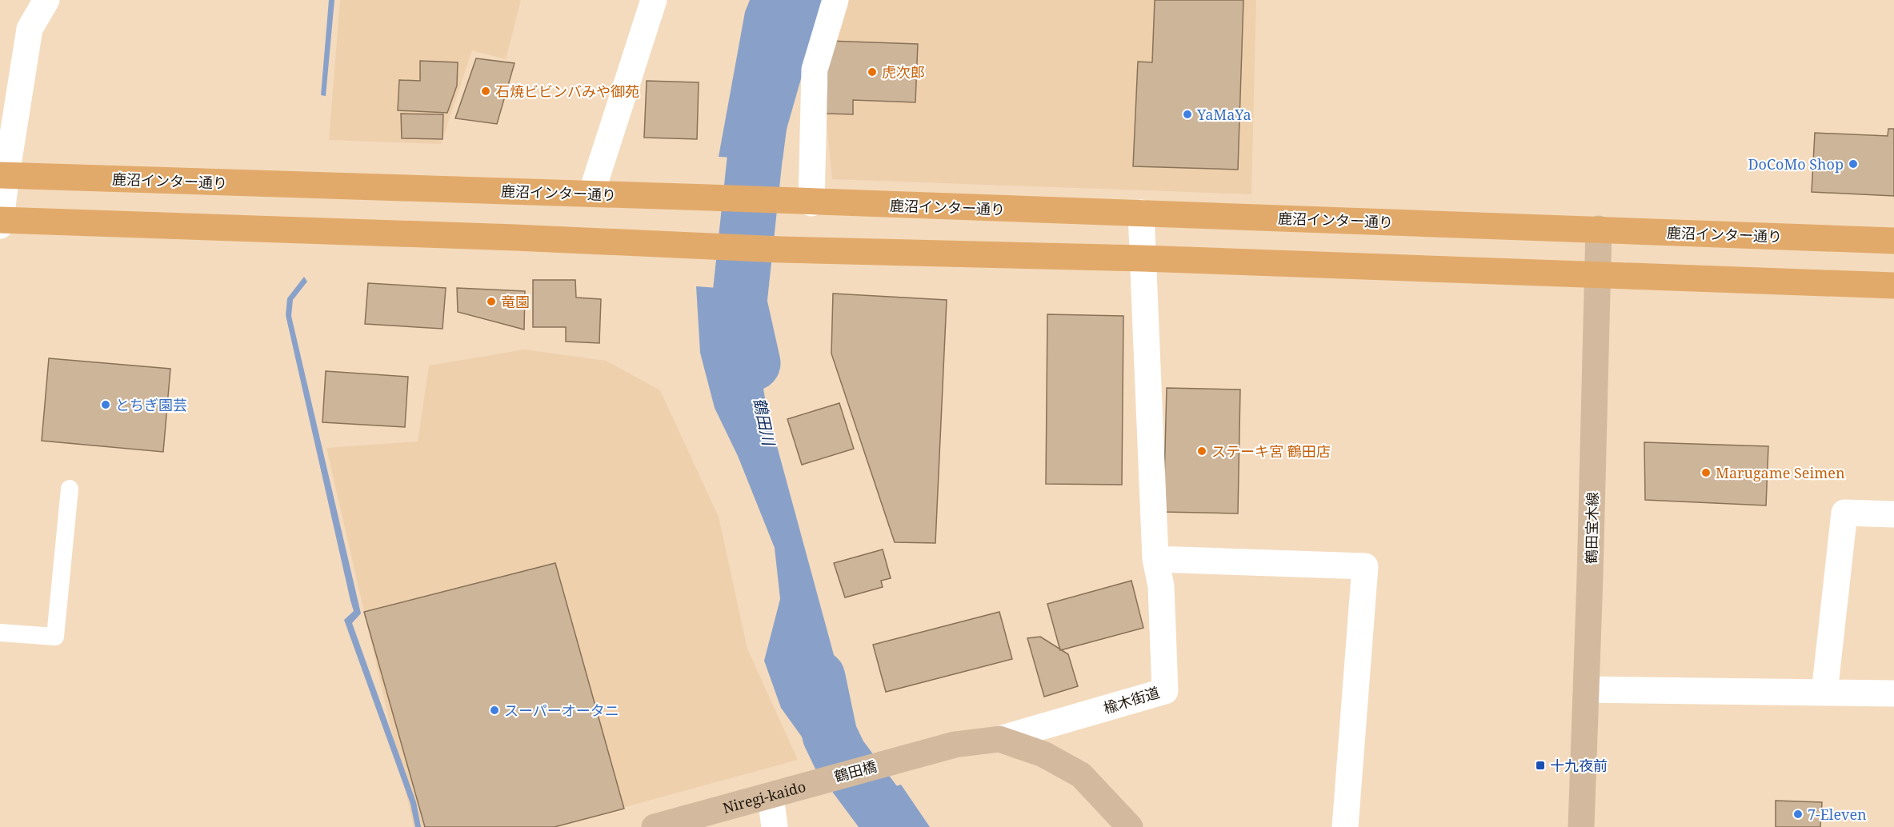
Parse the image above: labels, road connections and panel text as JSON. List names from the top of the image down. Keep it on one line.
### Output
{"streets":{"main road":["鹿沼インター通り"],"street":["鶴田宝木線","楡木街道","鶴田橋","Niregi-kaido"]},"crossings":[["鹿沼インター通り","鶴田宝木線"],["楡木街道","鶴田橋"],["鶴田橋","Niregi-kaido"]],"water":["鶴田川"],"places":{"other":["虎次郎","石焼ビビンバみや御苑","YaMaYa","DoCoMo Shop","竜園","とちぎ園芸","ステーキ宮 鶴田店","Marugame Seimen","スーパーオータニ","7-Eleven"],"transit":["十九夜前"]}}
